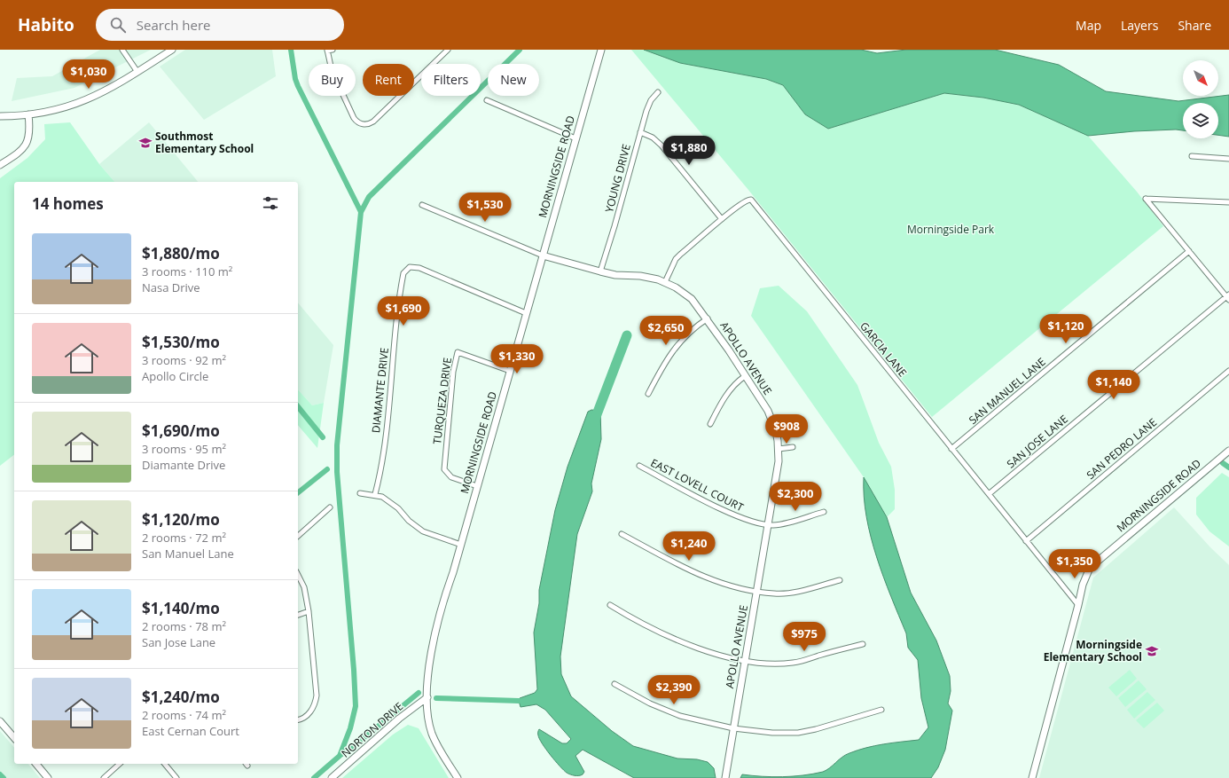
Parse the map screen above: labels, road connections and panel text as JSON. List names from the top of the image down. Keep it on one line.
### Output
{"streets":{"street":["MORNINGSIDE ROAD","YOUNG DRIVE","GARCIA LANE","APOLLO AVENUE","DIAMANTE DRIVE","SAN MANUEL LANE","TURQUEZA DRIVE","SAN JOSE LANE","SAN PEDRO LANE","EAST LOVELL COURT","NORTON DRIVE"]},"crossings":[["MORNINGSIDE ROAD","GARCIA LANE"],["MORNINGSIDE ROAD","APOLLO AVENUE"],["MORNINGSIDE ROAD","DIAMANTE DRIVE"],["MORNINGSIDE ROAD","TURQUEZA DRIVE"],["MORNINGSIDE ROAD","NORTON DRIVE"],["YOUNG DRIVE","APOLLO AVENUE"],["GARCIA LANE","APOLLO AVENUE"],["GARCIA LANE","SAN MANUEL LANE"],["GARCIA LANE","SAN JOSE LANE"],["GARCIA LANE","SAN PEDRO LANE"],["APOLLO AVENUE","EAST LOVELL COURT"]],"parks":["Morningside Park"],"places":{"school or university":["Southmost Elementary School","Morningside Elementary School"]},"north":"bottom right","page":{"header":"Habito","search":"Search here","nav":["Map","Layers","Share"],"price":["$1,030","$1,880","$1,530","$1,690","$1,120","$2,650","$1,330","$1,140","$908","$2,300","$1,240","$1,350","$975","$2,390"],"chip":["Buy","Rent","Filters","New"],"heading":"14 homes","list":[{"name":"$1,880/mo","note":"3 rooms · 110 m² · Nasa Drive"},{"name":"$1,530/mo","note":"3 rooms · 92 m² · Apollo Circle"},{"name":"$1,690/mo","note":"3 rooms · 95 m² · Diamante Drive"},{"name":"$1,120/mo","note":"2 rooms · 72 m² · San Manuel Lane"},{"name":"$1,140/mo","note":"2 rooms · 78 m² · San Jose Lane"},{"name":"$1,240/mo","note":"2 rooms · 74 m² · East Cernan Court"}]}}
